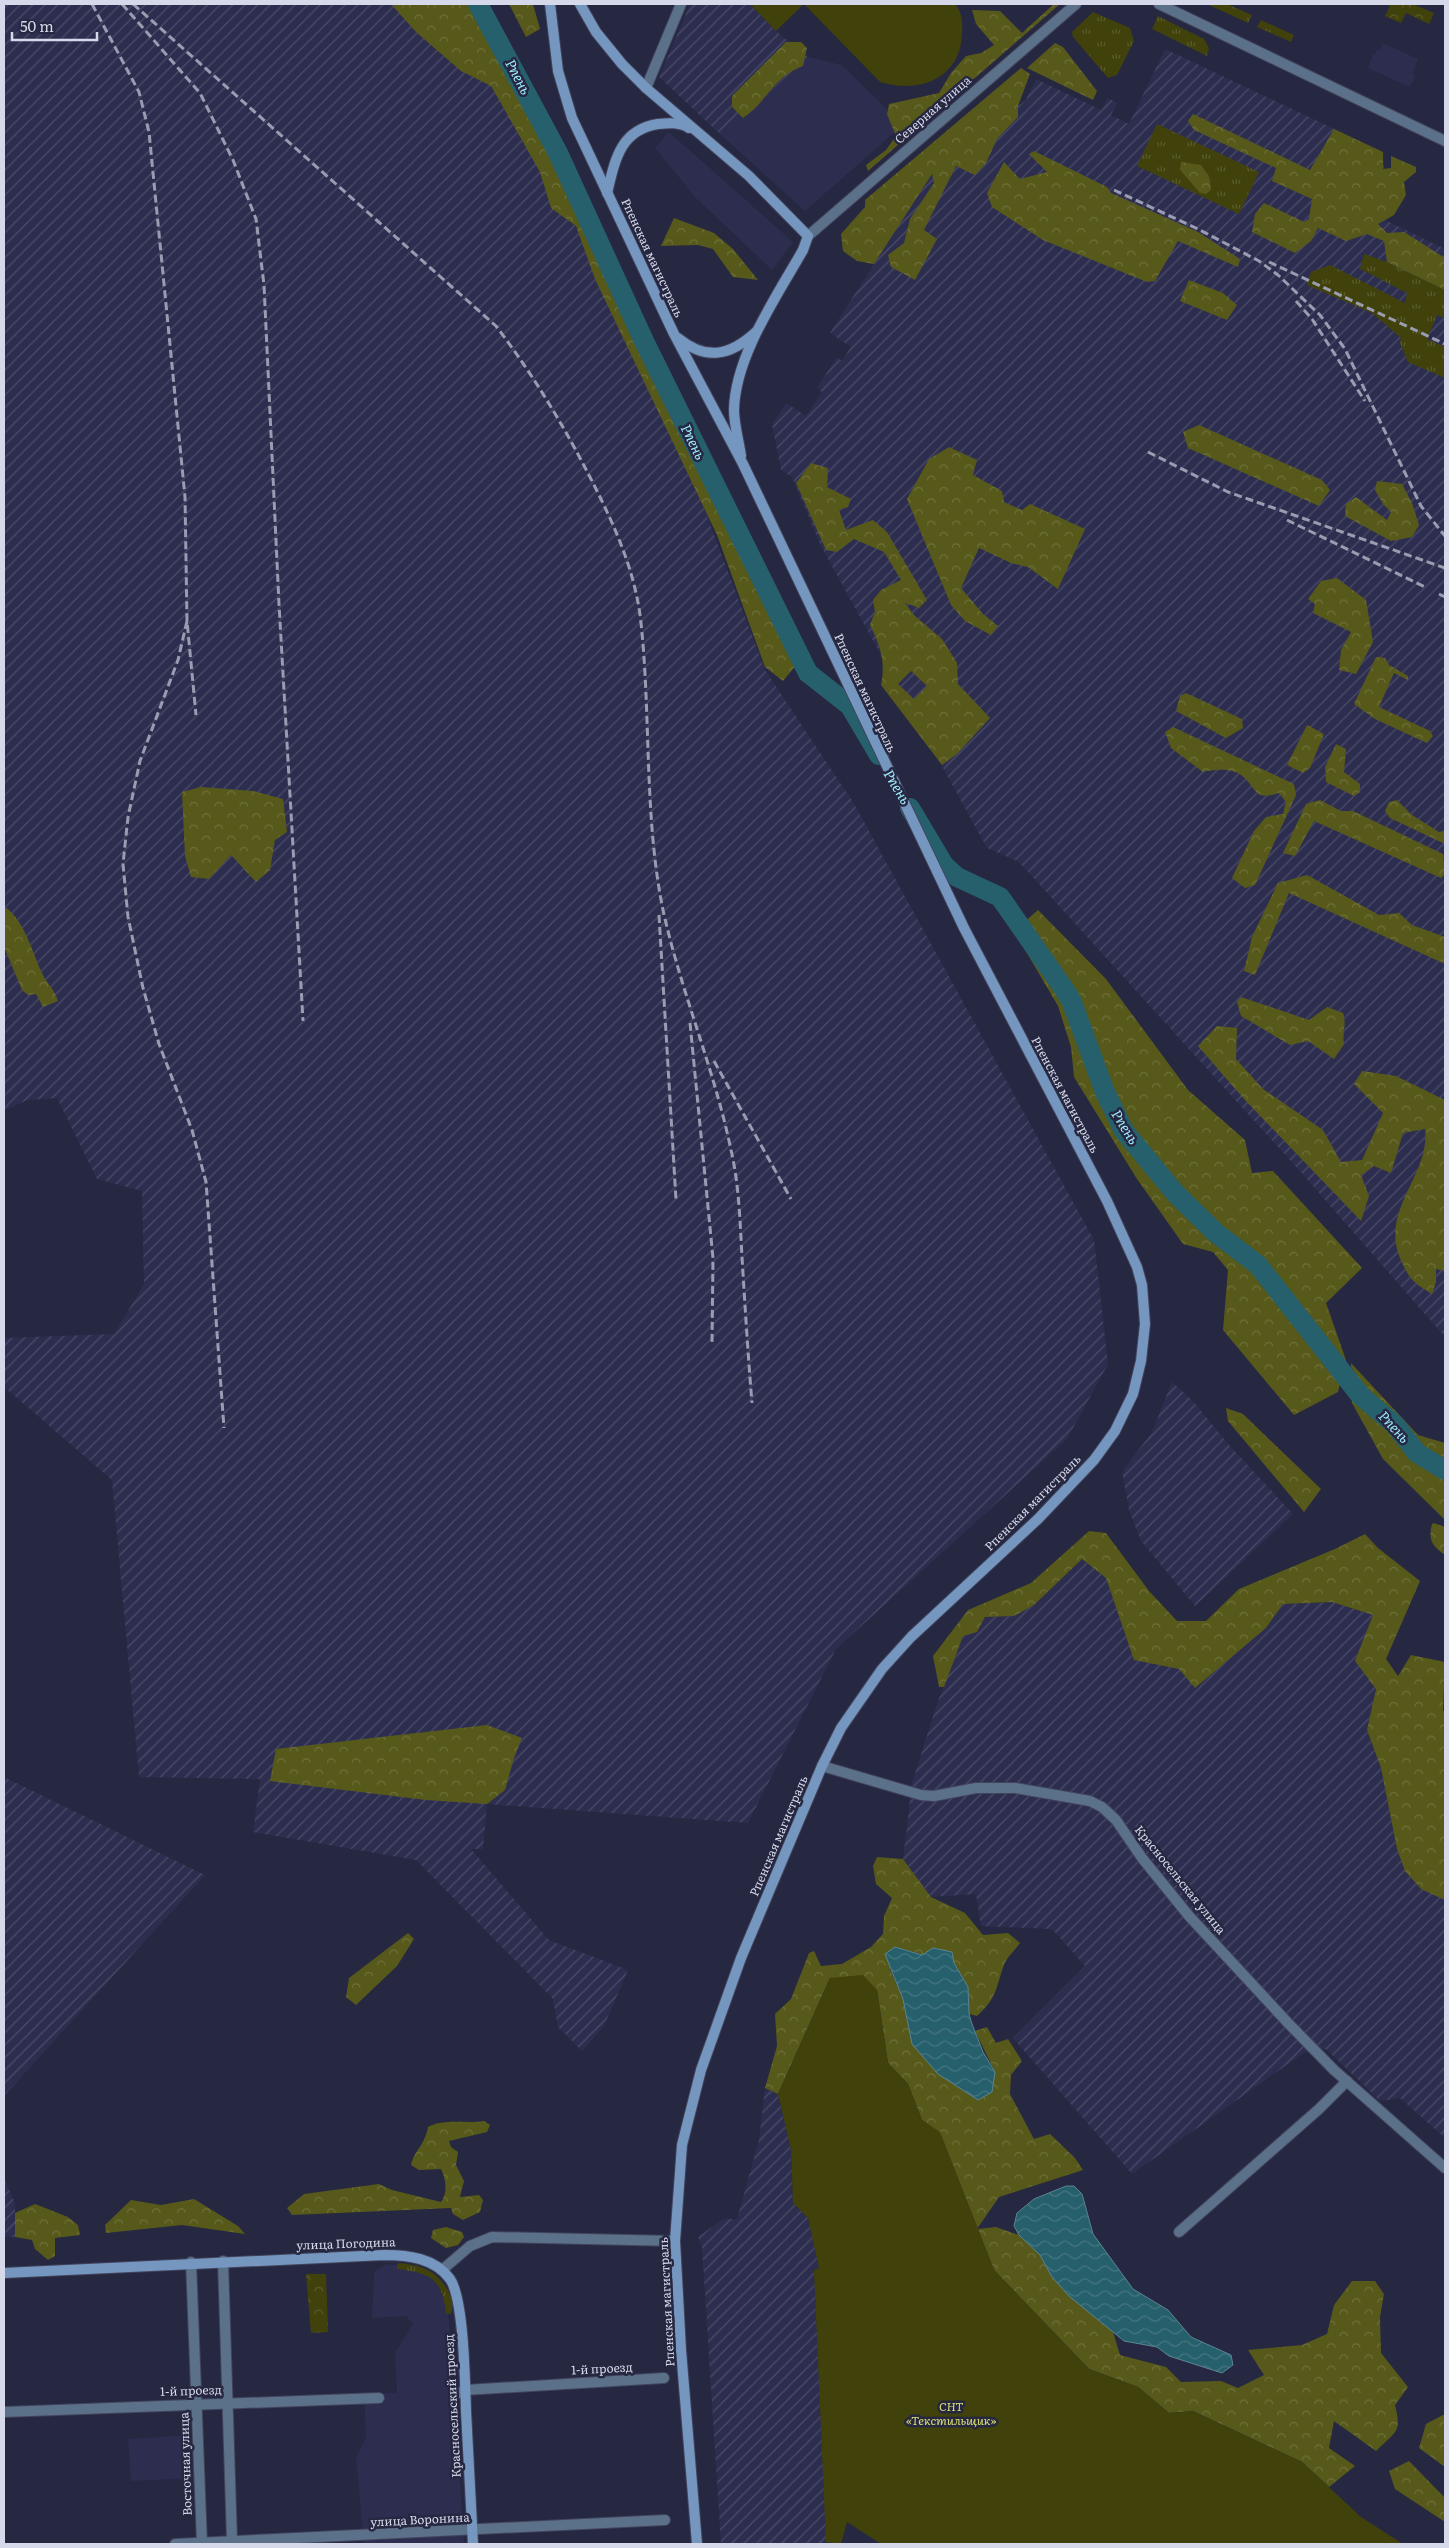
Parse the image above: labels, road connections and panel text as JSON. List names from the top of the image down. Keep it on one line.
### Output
{"streets":{"main road":["Рпенская магистраль","улица Погодина","Красносельский проезд"],"street":["Северная улица","Красносельская улица","1-й проезд","Восточная улица","улица Воронина"]},"crossings":[["Северная улица","Рпенская магистраль"],["Рпенская магистраль","Красносельская улица"],["улица Погодина","Красносельский проезд"],["улица Погодина","Восточная улица"],["1-й проезд","Красносельский проезд"],["1-й проезд","Восточная улица"],["Красносельский проезд","улица Воронина"],["Восточная улица","улица Воронина"]],"water":["Рпень"],"parks":["СНТ «Текстильщик»"],"scale_bar":"50 m"}
